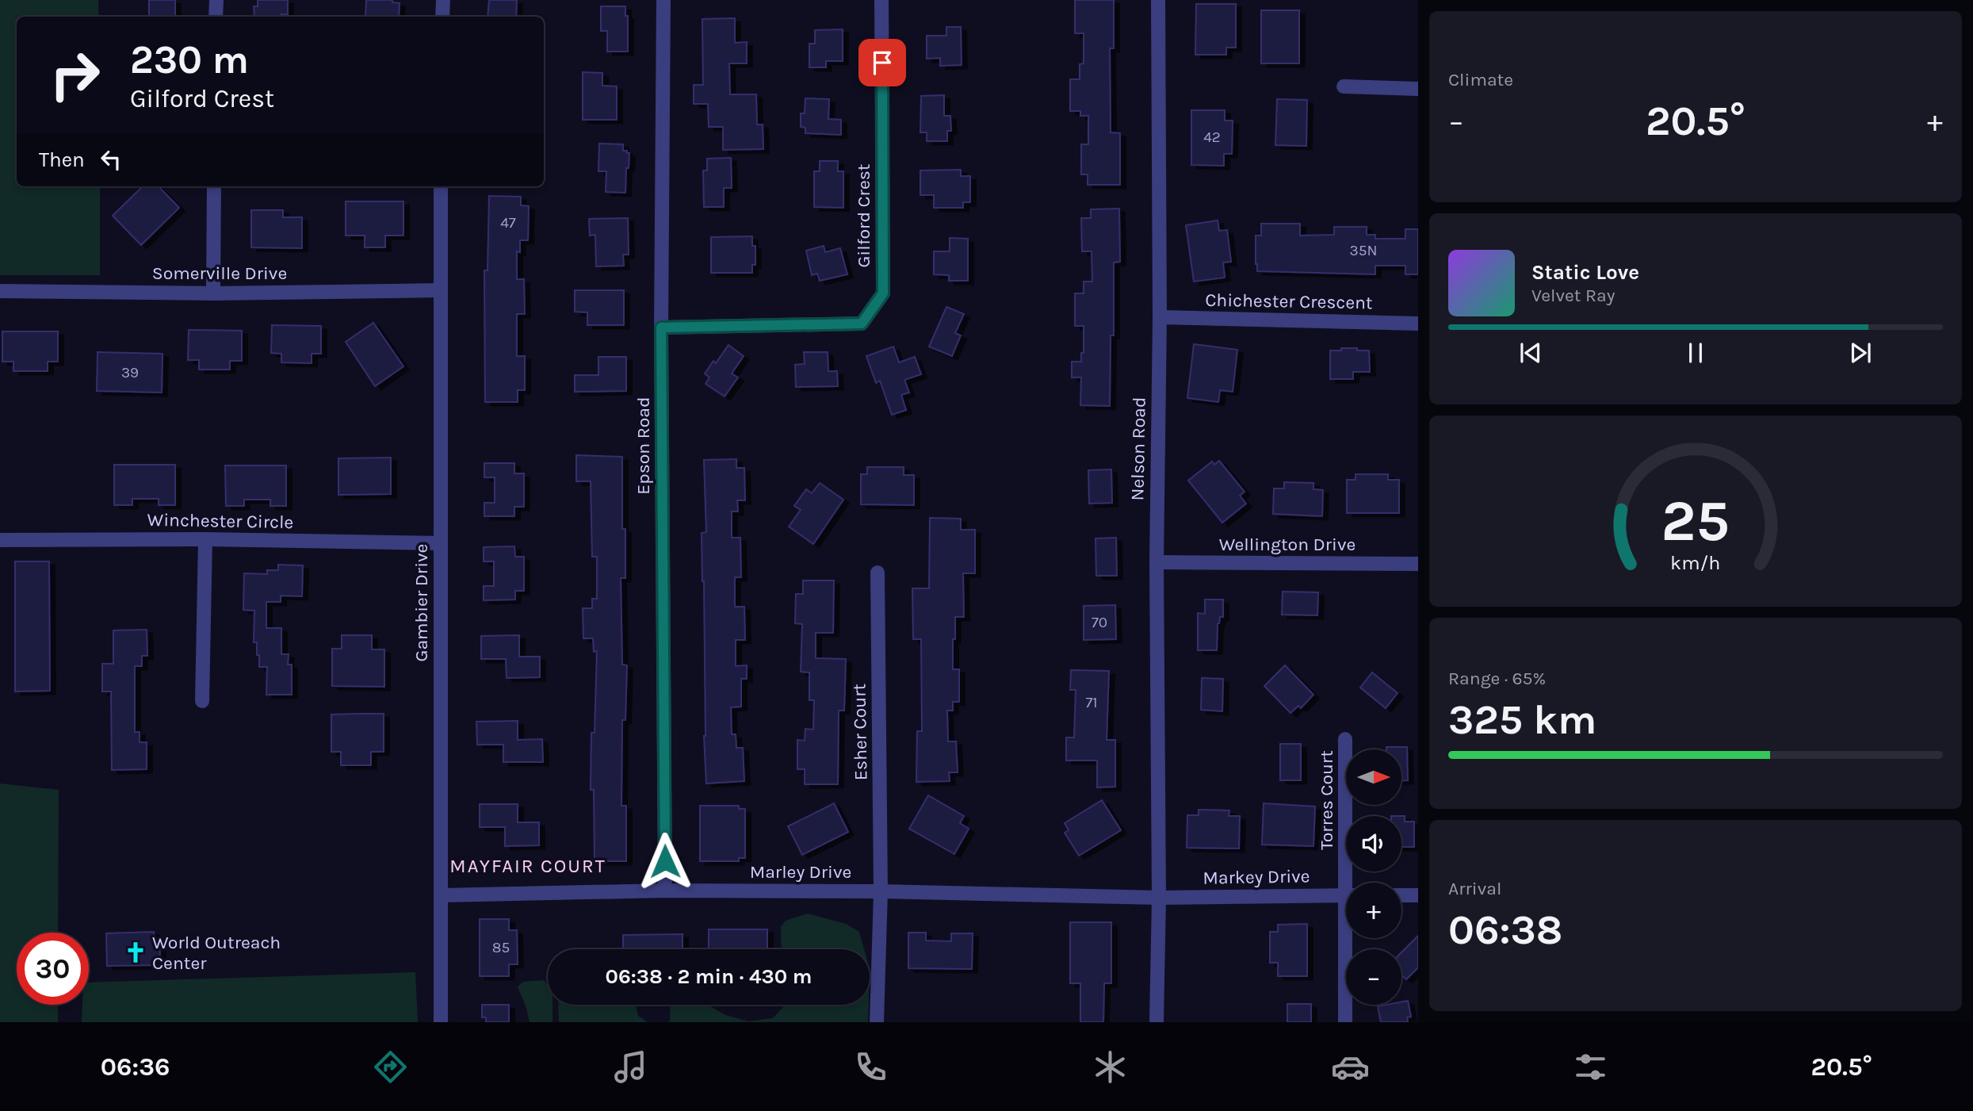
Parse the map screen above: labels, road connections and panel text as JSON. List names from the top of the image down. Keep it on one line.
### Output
{"streets":{"street":["Gilford Crest","Somerville Drive","Chichester Crescent","Epson Road","Nelson Road","Winchester Circle","Wellington Drive","Gambier Drive","Esher Court","Torres Court","Marley Drive","Markey Drive"]},"crossings":[["Gilford Crest","Epson Road"],["Somerville Drive","Gambier Drive"],["Chichester Crescent","Nelson Road"],["Epson Road","Marley Drive"],["Nelson Road","Wellington Drive"],["Nelson Road","Marley Drive"],["Nelson Road","Markey Drive"],["Winchester Circle","Gambier Drive"],["Gambier Drive","Marley Drive"],["Esher Court","Marley Drive"],["Marley Drive","Markey Drive"]],"districts":["MAYFAIR COURT"],"places":{"church":["World Outreach Center"]},"house_numbers":["42","47","35N","39","70","71","85"],"north":"right","page":{"tile":["Climate",["Range · 65%","325 km"],["Arrival","06:38"]],"turn":["230 m","Gilford Crest"],"heat":["−","20.5°","+"],"then":"Then","song":["Static Love","Velvet Ray"],"map_buttons":["+","−"],"limit":"30","trip":"06:38 · 2 min · 430 m","tabs":["06:36","20.5°"],"gauge":["25","km/h"]}}
